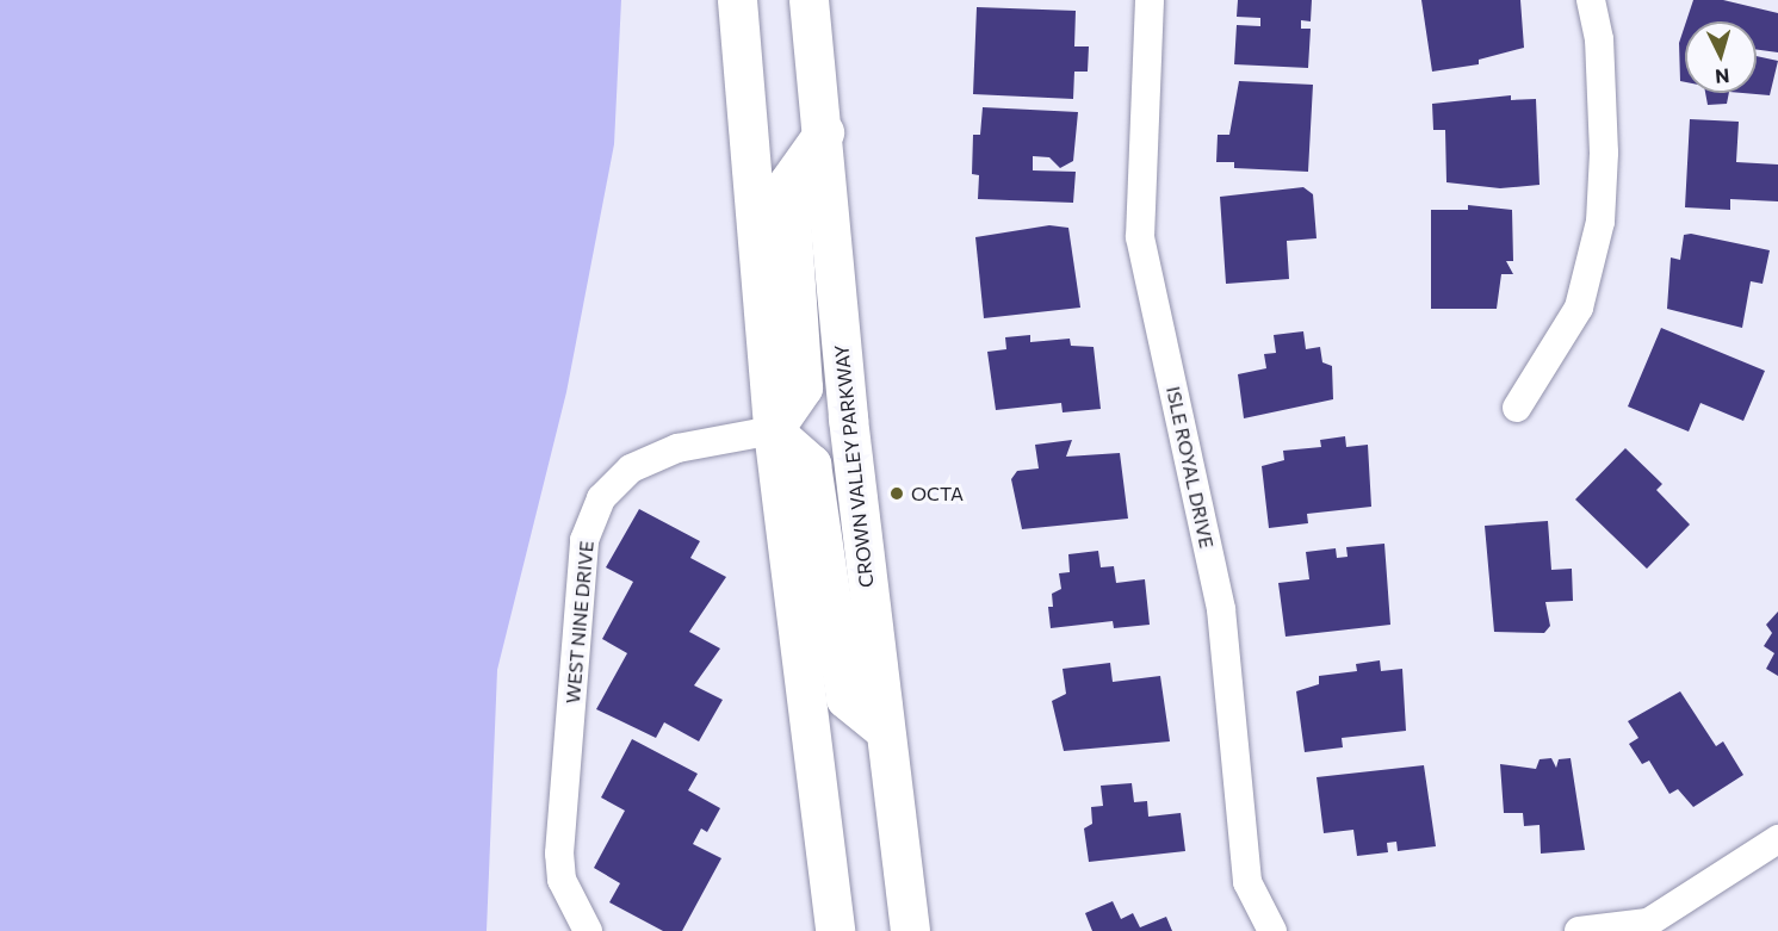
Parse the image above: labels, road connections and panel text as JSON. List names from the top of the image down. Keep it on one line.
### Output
{"streets":{"main road":["CROWN VALLEY PARKWAY"],"street":["ISLE ROYAL DRIVE","WEST NINE DRIVE"]},"places":["OCTA"],"north":"bottom"}
